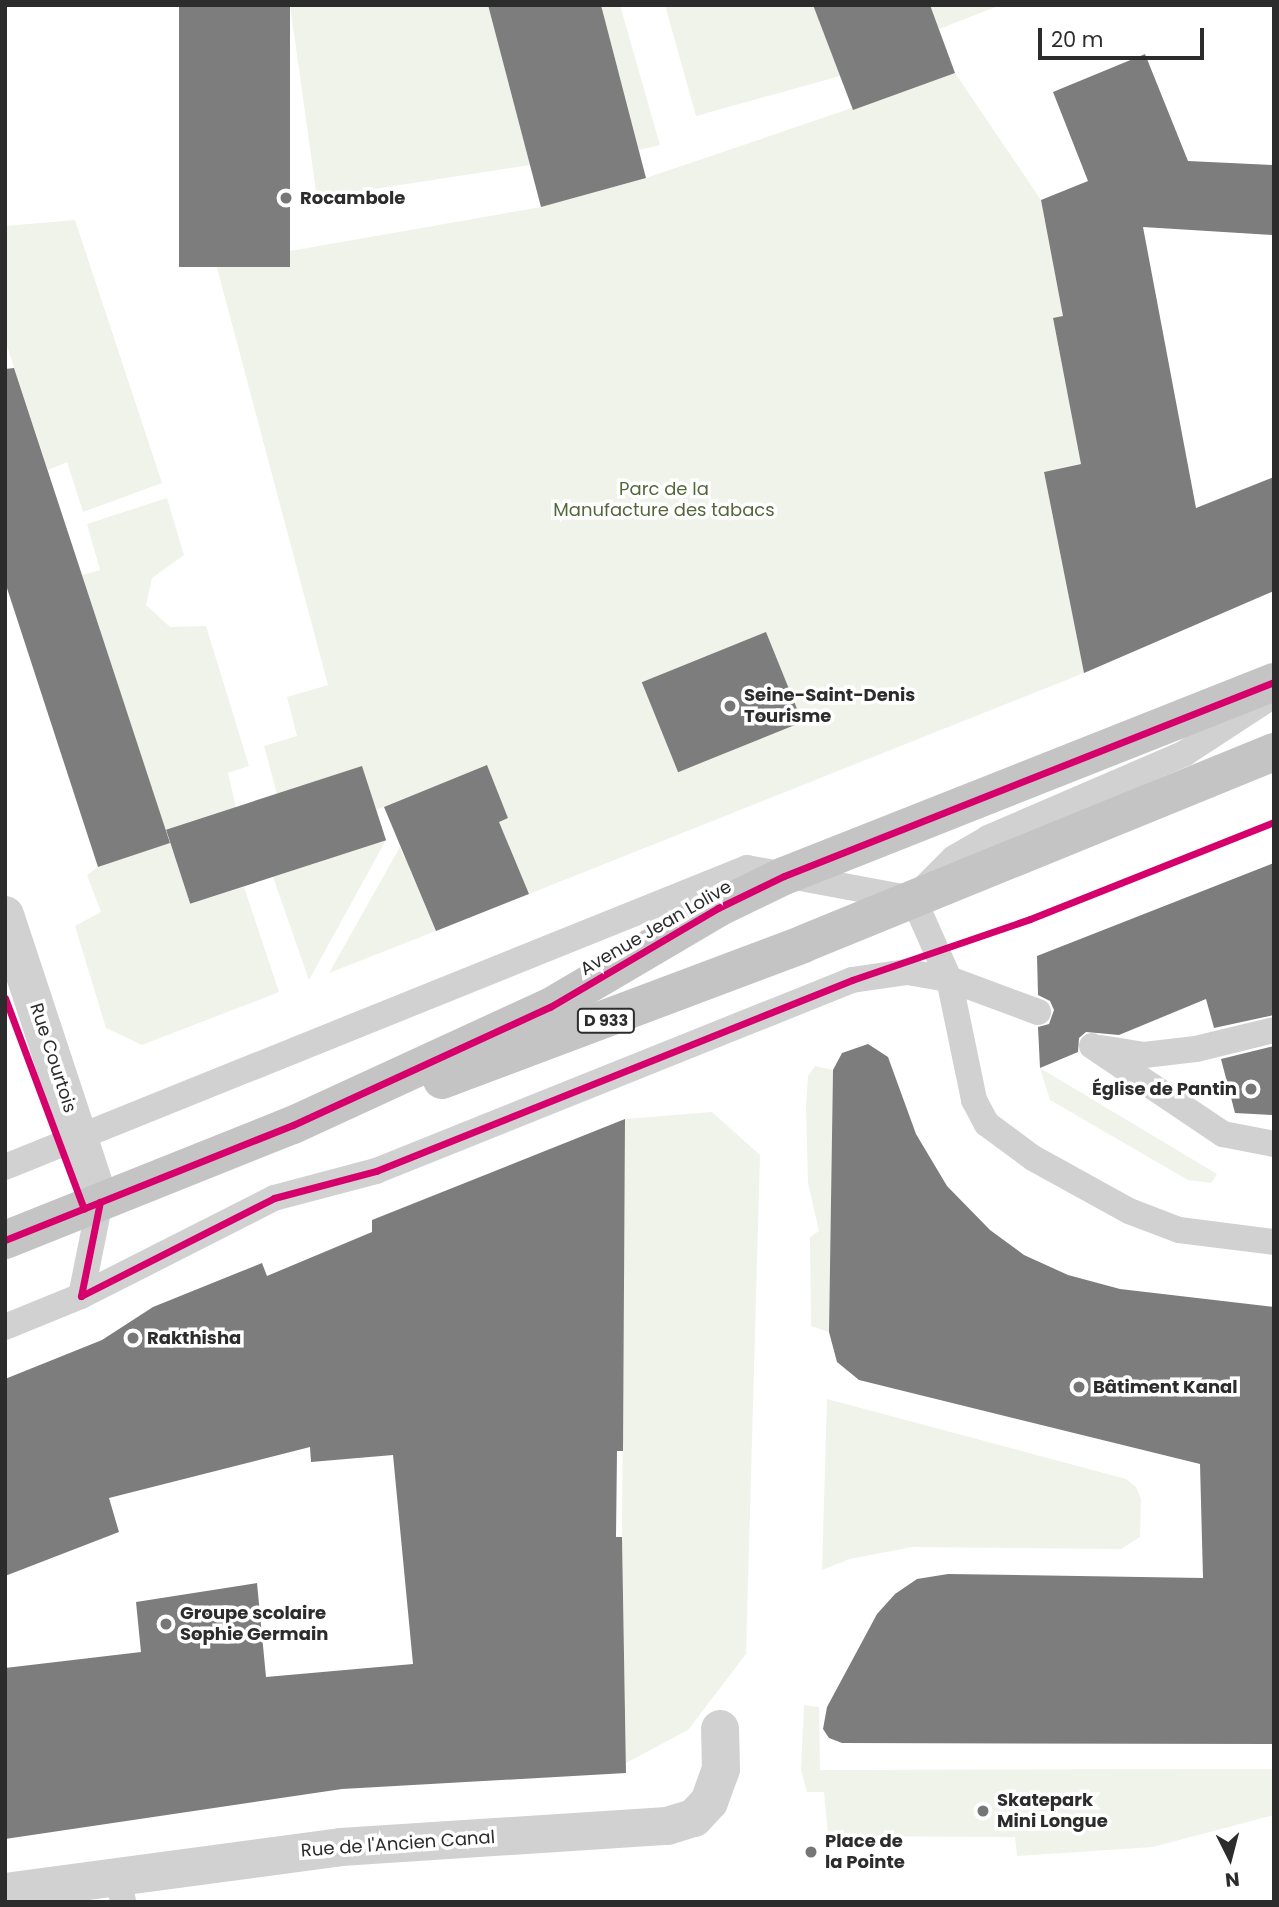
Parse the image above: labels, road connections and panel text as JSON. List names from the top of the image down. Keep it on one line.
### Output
{"streets":{"main road":["Avenue Jean Lolive","D 933"],"street":["Rue Courtois","Rue de l'Ancien Canal"]},"crossings":[["Avenue Jean Lolive","Rue Courtois"]],"parks":["Parc de la Manufacture des tabacs"],"places":["Rocambole","Seine-Saint-Denis Tourisme","Église de Pantin","Rakthisha","Bâtiment Kanal","Groupe scolaire Sophie Germain","Skatepark Mini Longue","Place de la Pointe"],"scale_bar":"20 m","north":"bottom"}
